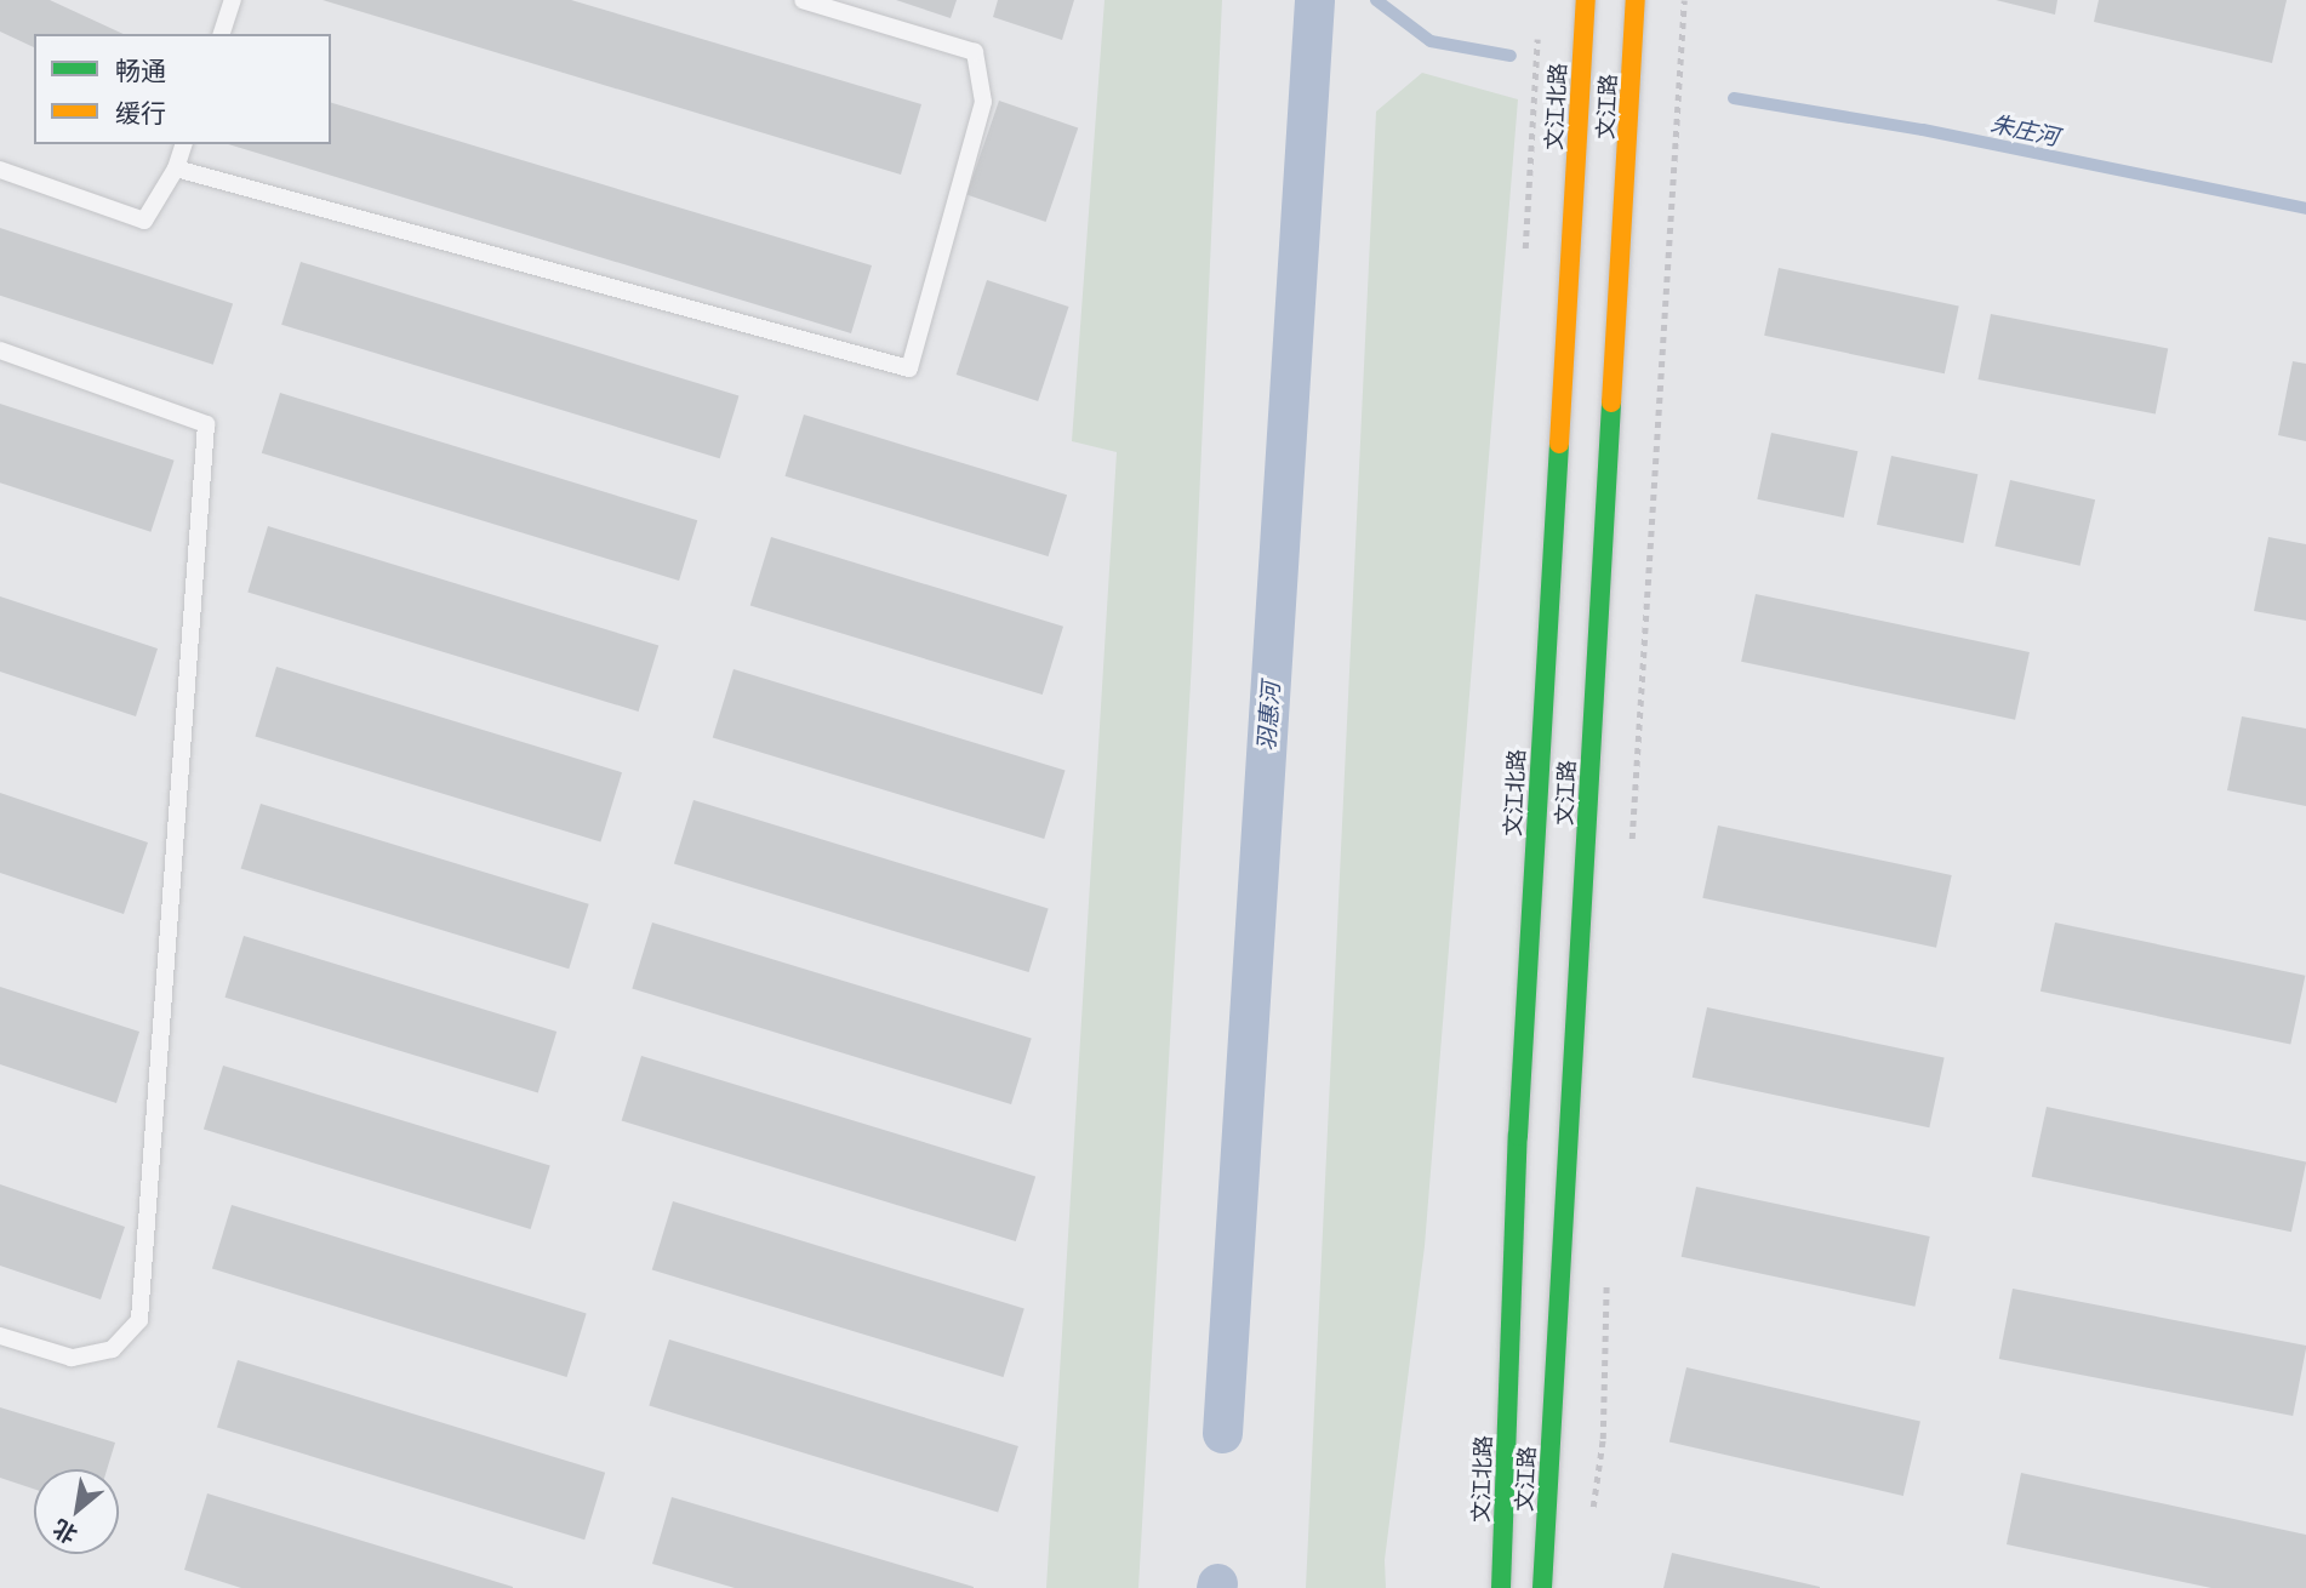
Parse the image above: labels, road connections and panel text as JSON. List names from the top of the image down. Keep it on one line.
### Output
{"streets":{"main road":["文江北路","文江路"]},"water":["朱庄河","羽惠河"],"legend":["畅通","缓行"],"north":"bottom left"}
